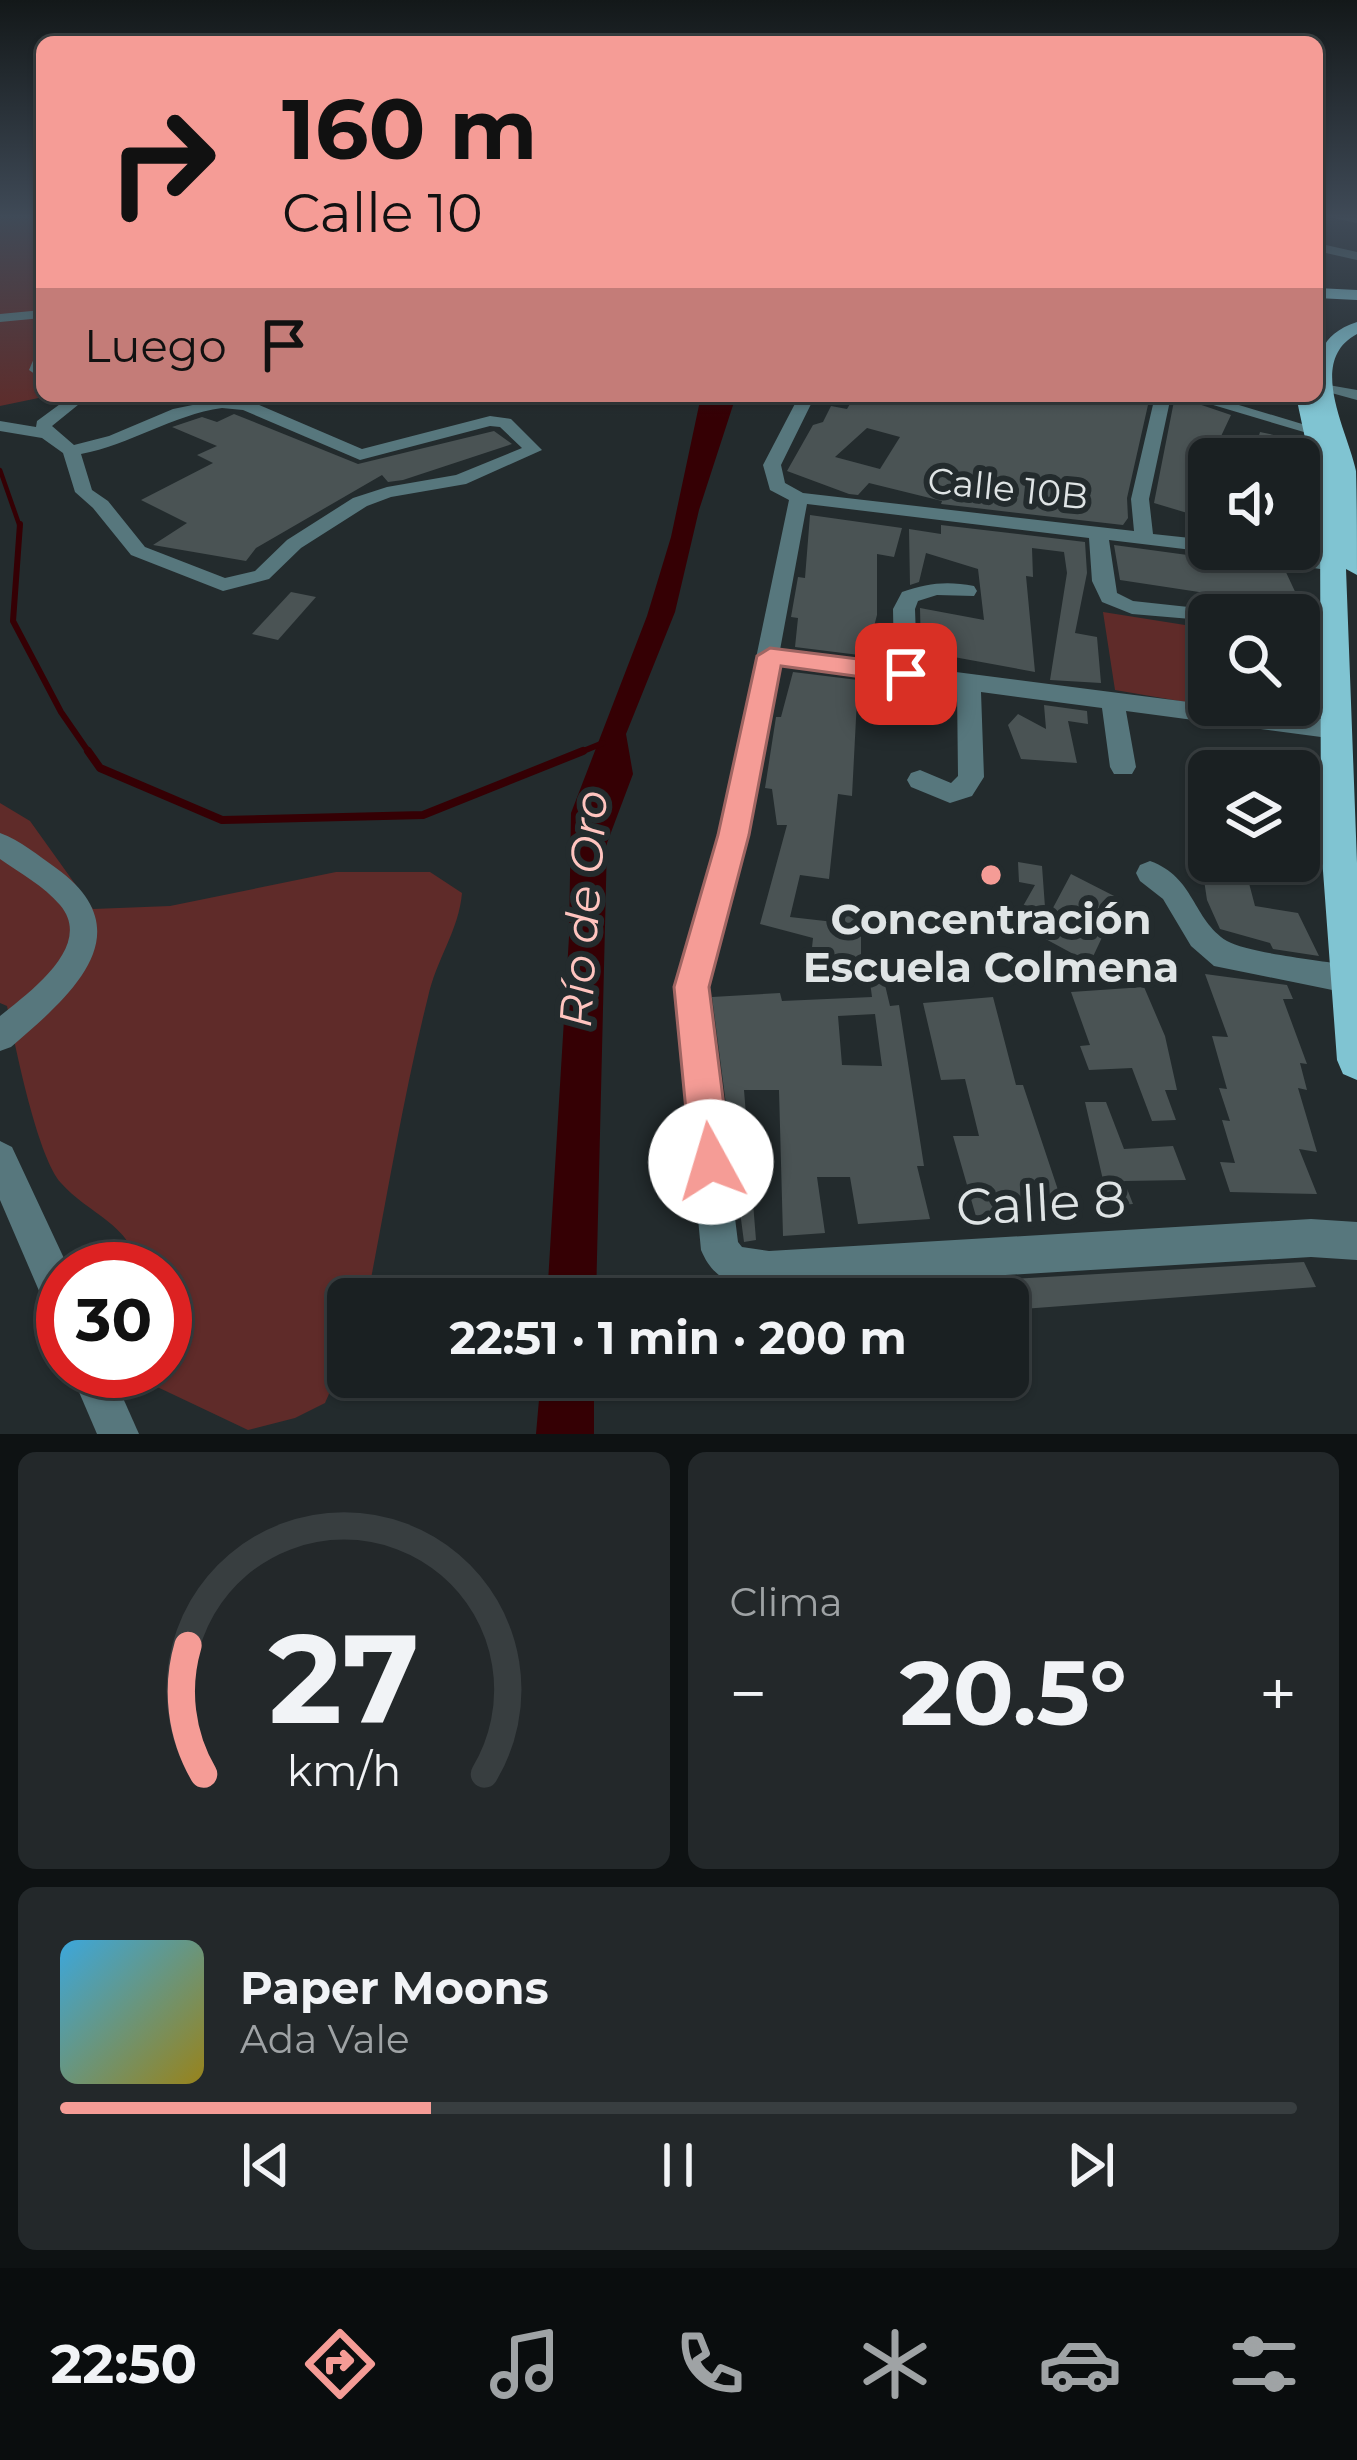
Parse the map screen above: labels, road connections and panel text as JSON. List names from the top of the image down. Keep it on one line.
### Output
{"streets":{"street":["Calle 10B","Calle 8"]},"water":["Río de Oro"],"places":["Concentración Escuela Colmena"],"page":{"turn":["160 m","Calle 10"],"then":"Luego","limit":"30","trip":"22:51 · 1 min · 200 m","tile":"Clima","heat":["−","20.5°","+"],"song":["Paper Moons","Ada Vale"],"tabs":"22:50","gauge":["27","km/h"]}}
